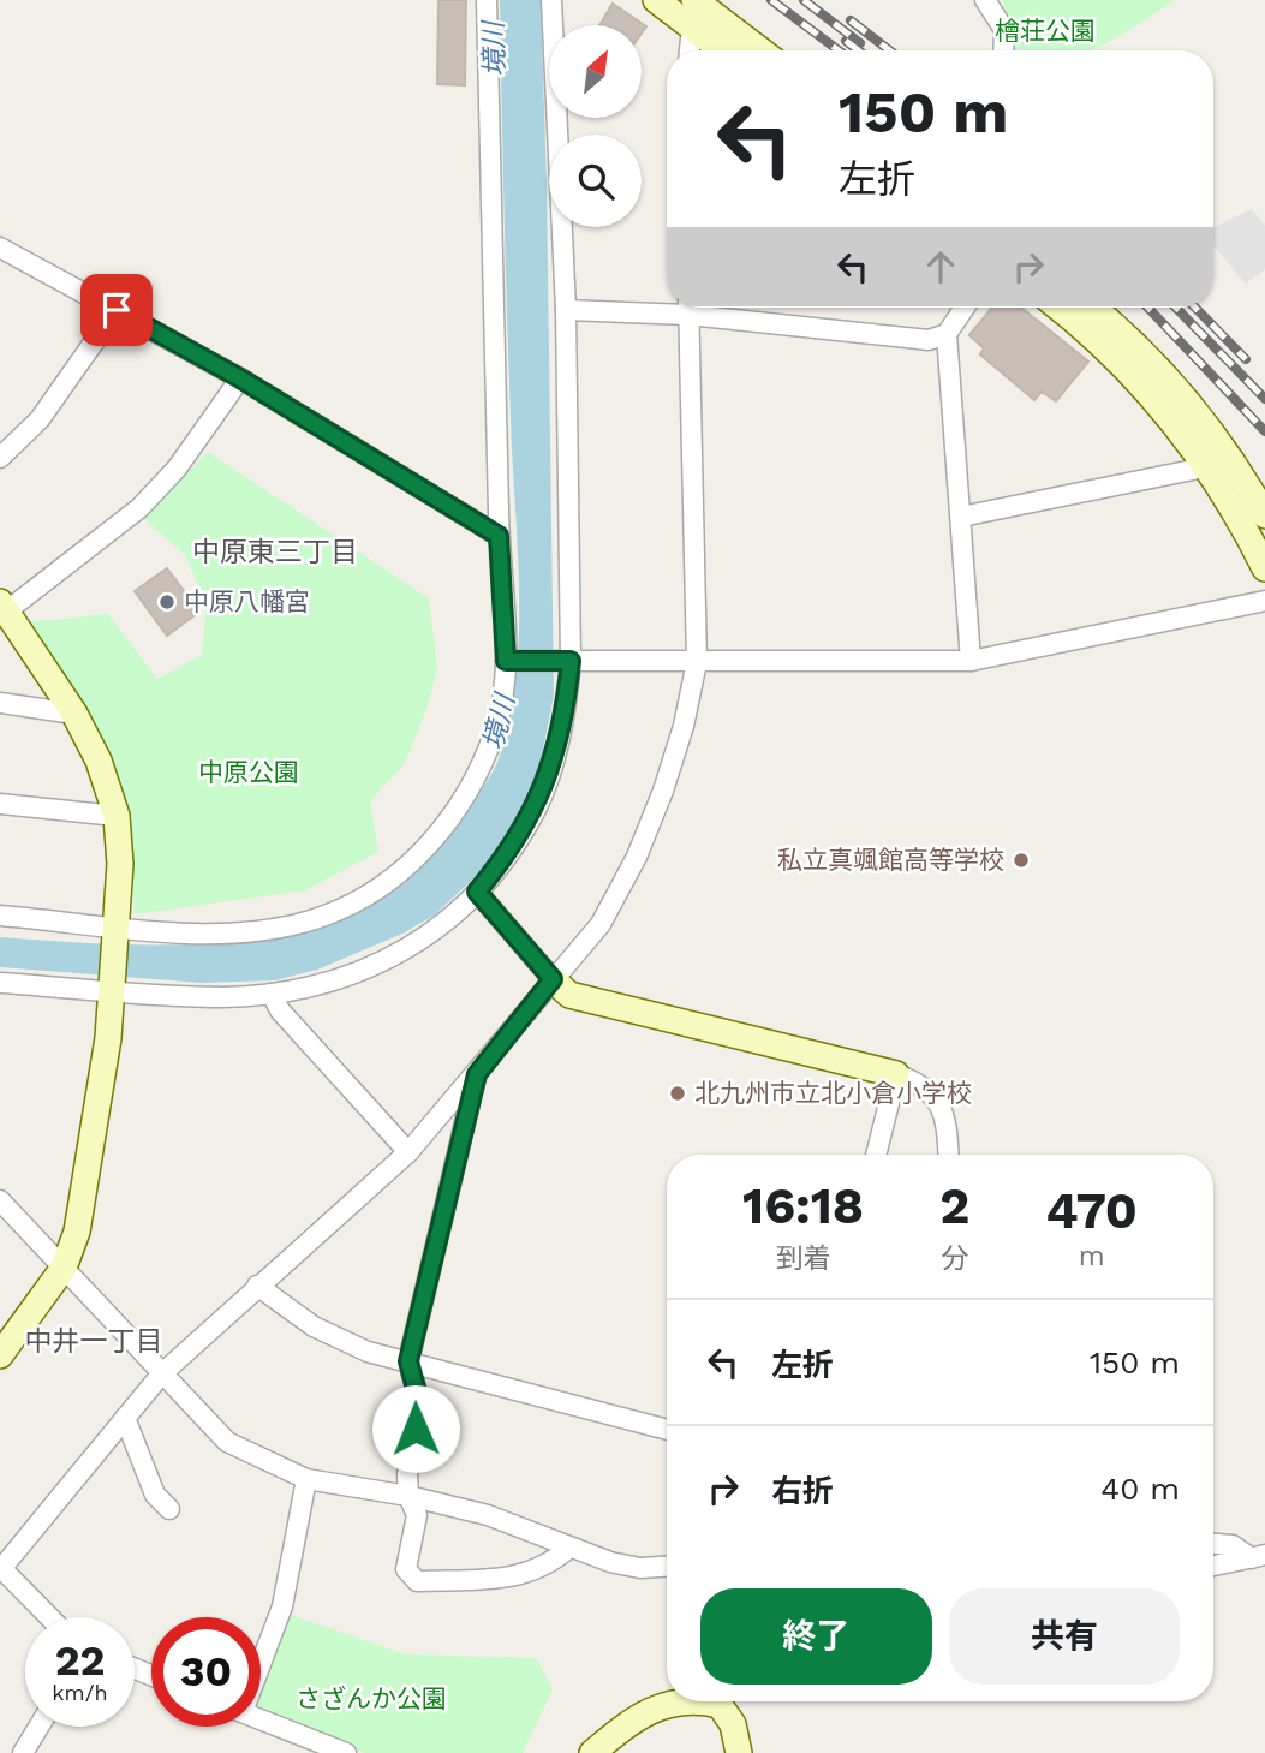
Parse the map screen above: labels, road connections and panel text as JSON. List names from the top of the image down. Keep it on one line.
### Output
{"districts":["中原東三丁目","中井一丁目"],"water":["境川"],"parks":["檜荘公園","中原公園","さざんか公園"],"places":["中原八幡宮","私立真颯館高等学校","北九州市立北小倉小学校"],"north":"top right","page":{"turn":["150 m","左折"],"eta":["16:18","到着","2","分","470","m"],"list":[{"name":"左折","value":"150 m"},{"name":"右折","value":"40 m"}],"buttons":["終了","共有"],"speed":"22 km/h","limit":"30"}}
